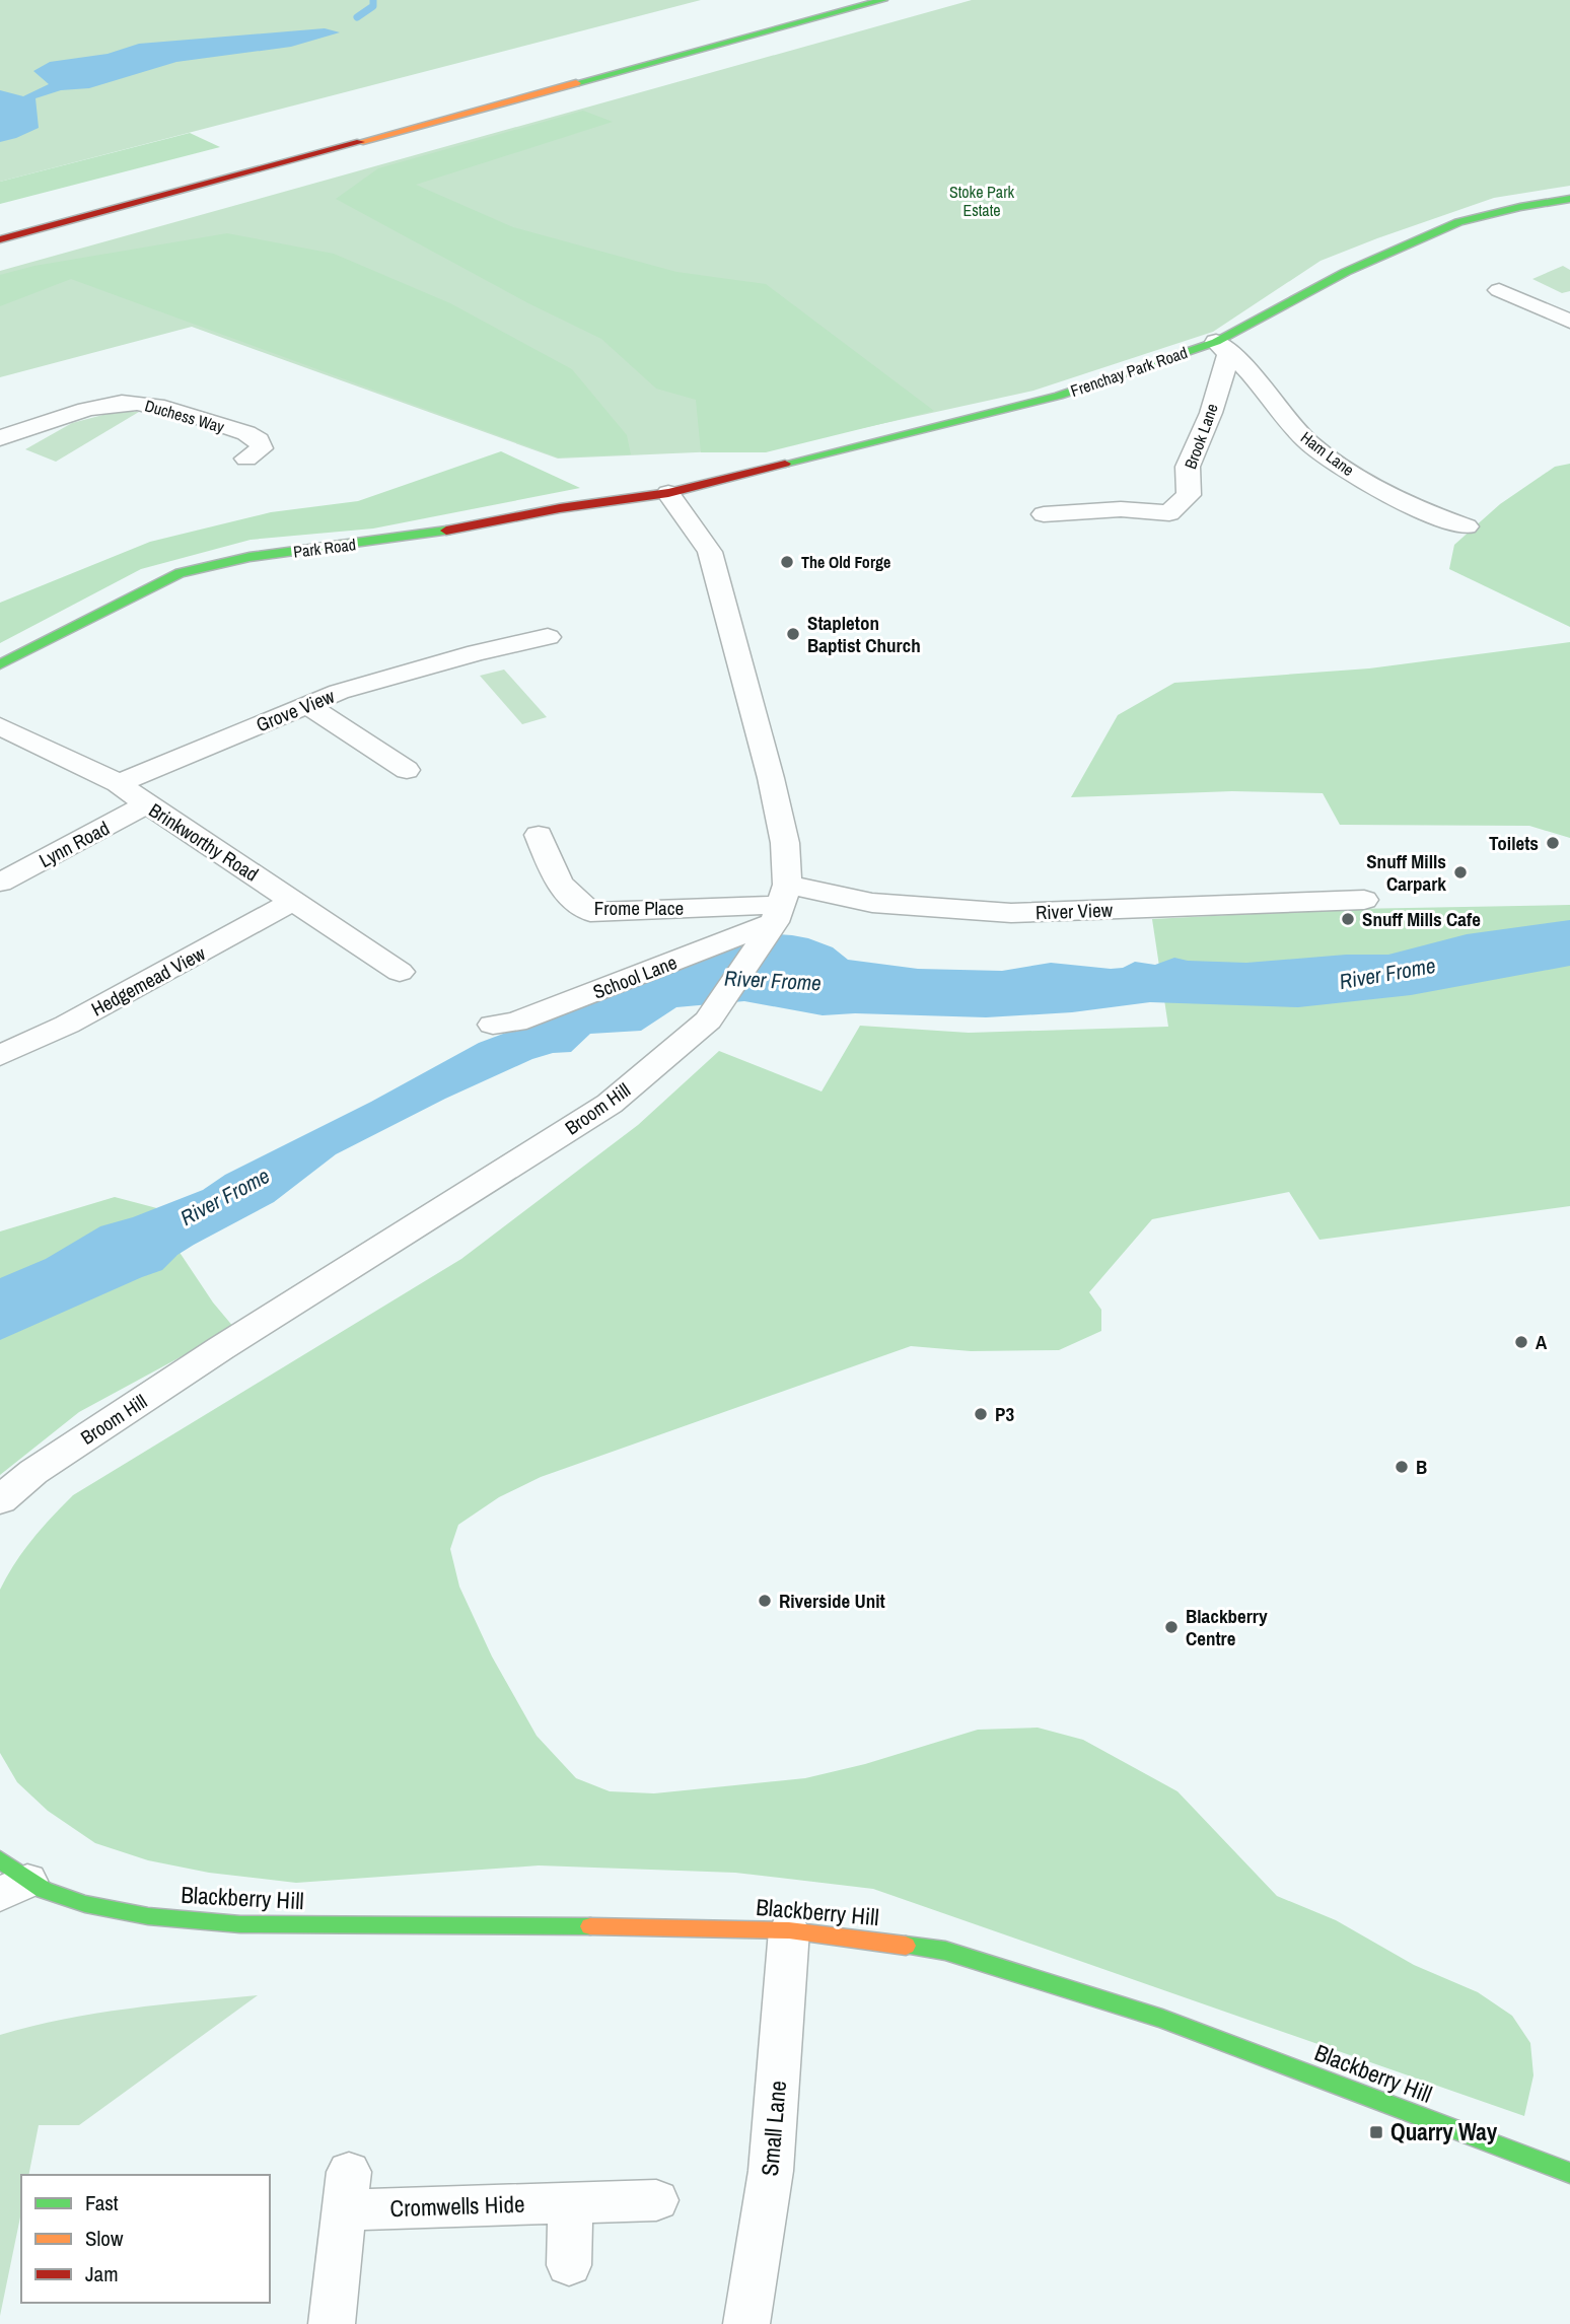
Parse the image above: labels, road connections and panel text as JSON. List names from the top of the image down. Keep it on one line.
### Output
{"streets":{"main road":["Frenchay Park Road","Park Road","Blackberry Hill"],"street":["Duchess Way","Brook Lane","Ham Lane","Grove View","Brinkworthy Road","Lynn Road","Frome Place","River View","School Lane","Hedgemead View","Broom Hill","Small Lane","Cromwells Hide"]},"crossings":[["Frenchay Park Road","Brook Lane"],["Frenchay Park Road","Ham Lane"],["Frenchay Park Road","Park Road"],["Brook Lane","Ham Lane"],["Grove View","Brinkworthy Road"],["Brinkworthy Road","Lynn Road"],["Brinkworthy Road","Hedgemead View"],["Frome Place","River View"],["Frome Place","School Lane"],["Frome Place","Broom Hill"],["River View","School Lane"],["River View","Broom Hill"],["School Lane","Broom Hill"],["Blackberry Hill","Small Lane"]],"water":["River Frome"],"parks":["Stoke Park Estate"],"places":{"other":["The Old Forge","Stapleton Baptist Church","Toilets","Snuff Mills Carpark","Snuff Mills Cafe","A","P3","B","Riverside Unit","Blackberry Centre"],"transit":["Quarry Way"]},"legend":["Fast","Slow","Jam"]}
